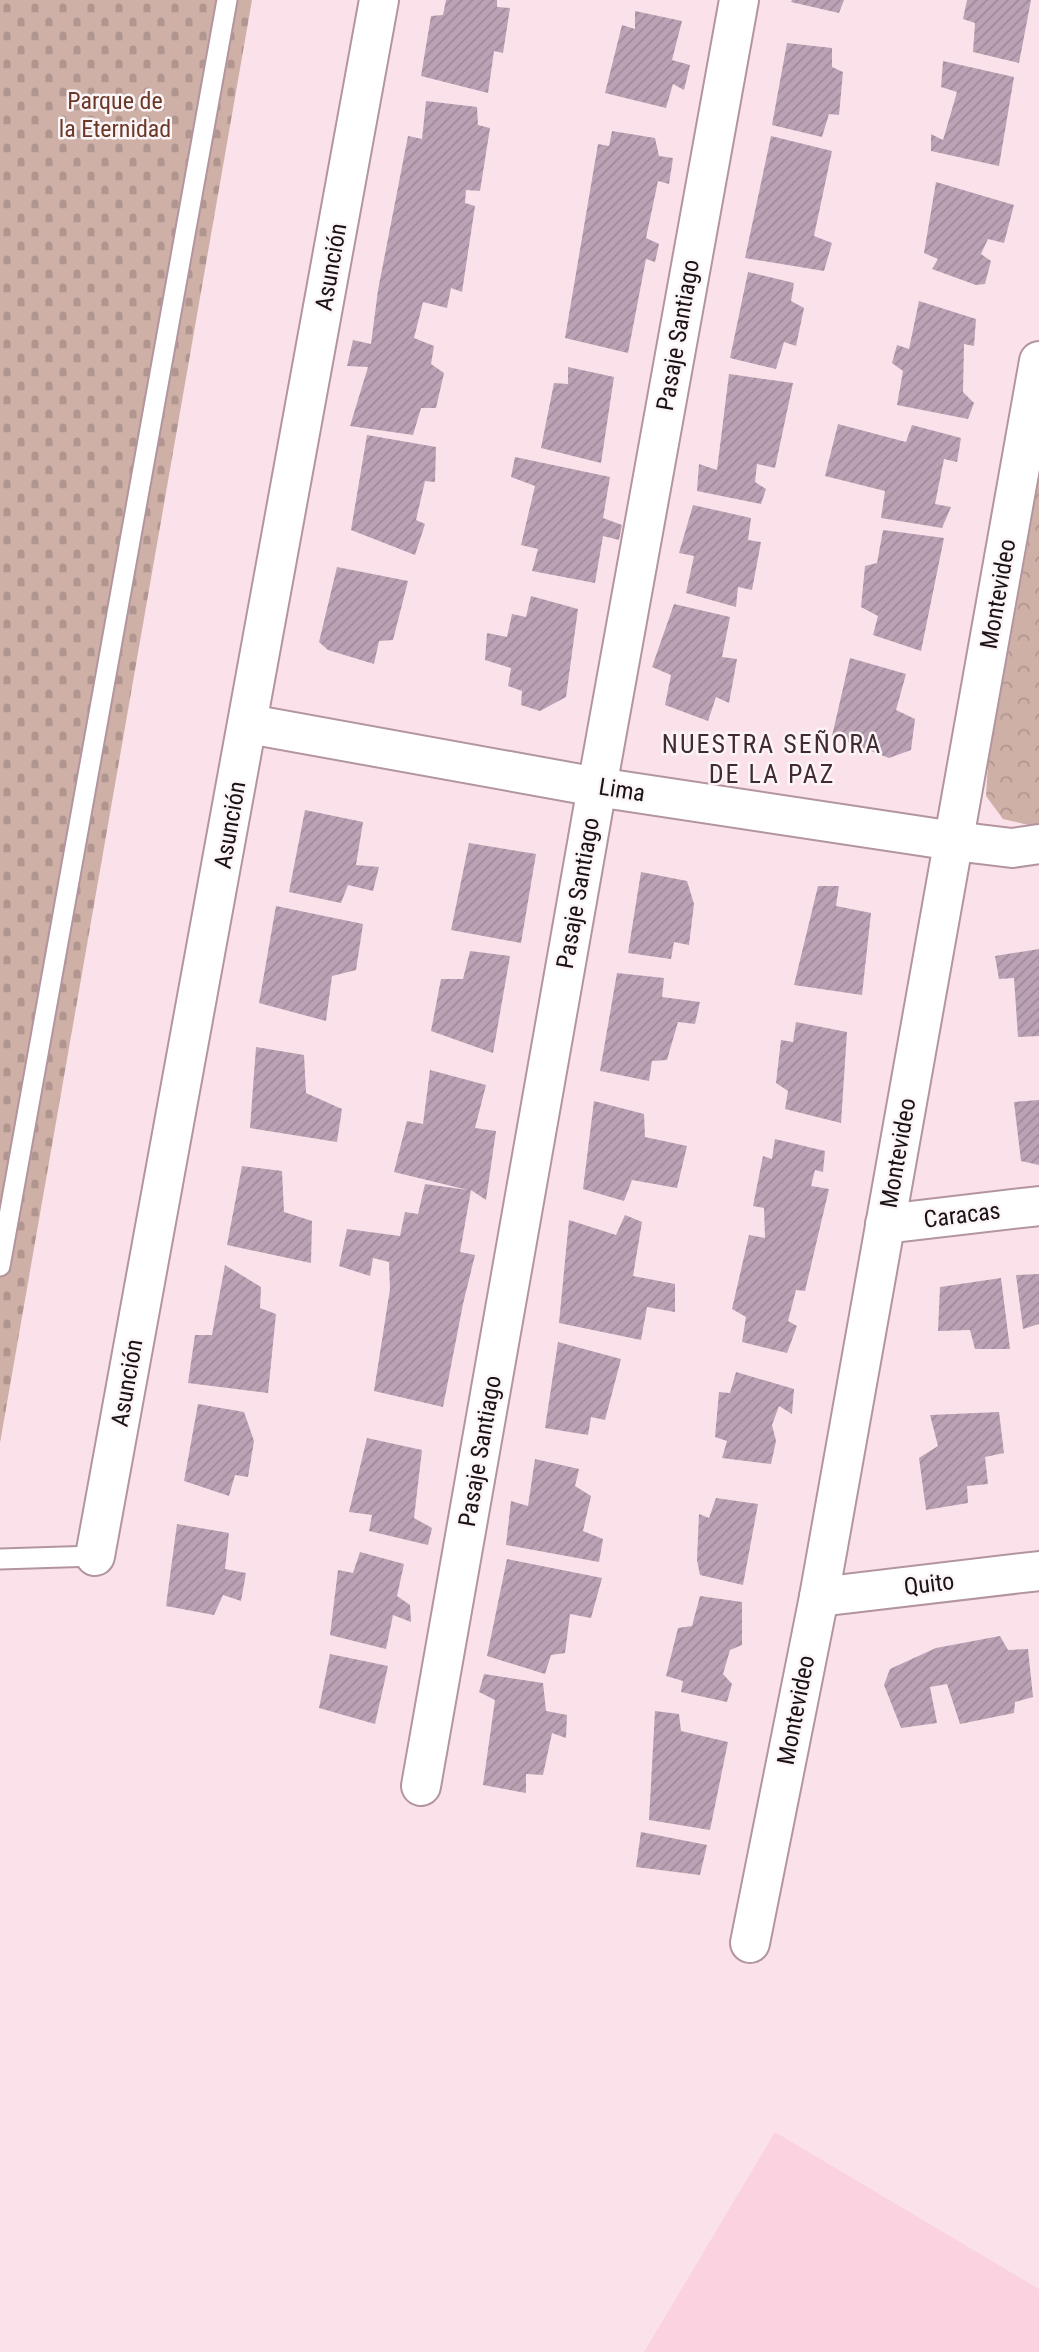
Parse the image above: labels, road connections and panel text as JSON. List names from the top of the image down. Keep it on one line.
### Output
{"streets":{"street":["Asunción","Pasaje Santiago","Montevideo","Lima","Caracas","Quito"]},"crossings":[["Asunción","Lima"],["Pasaje Santiago","Lima"],["Montevideo","Lima"],["Montevideo","Caracas"],["Montevideo","Quito"]],"districts":["NUESTRA SEÑORA DE LA PAZ"],"parks":["Parque de la Eternidad"]}
